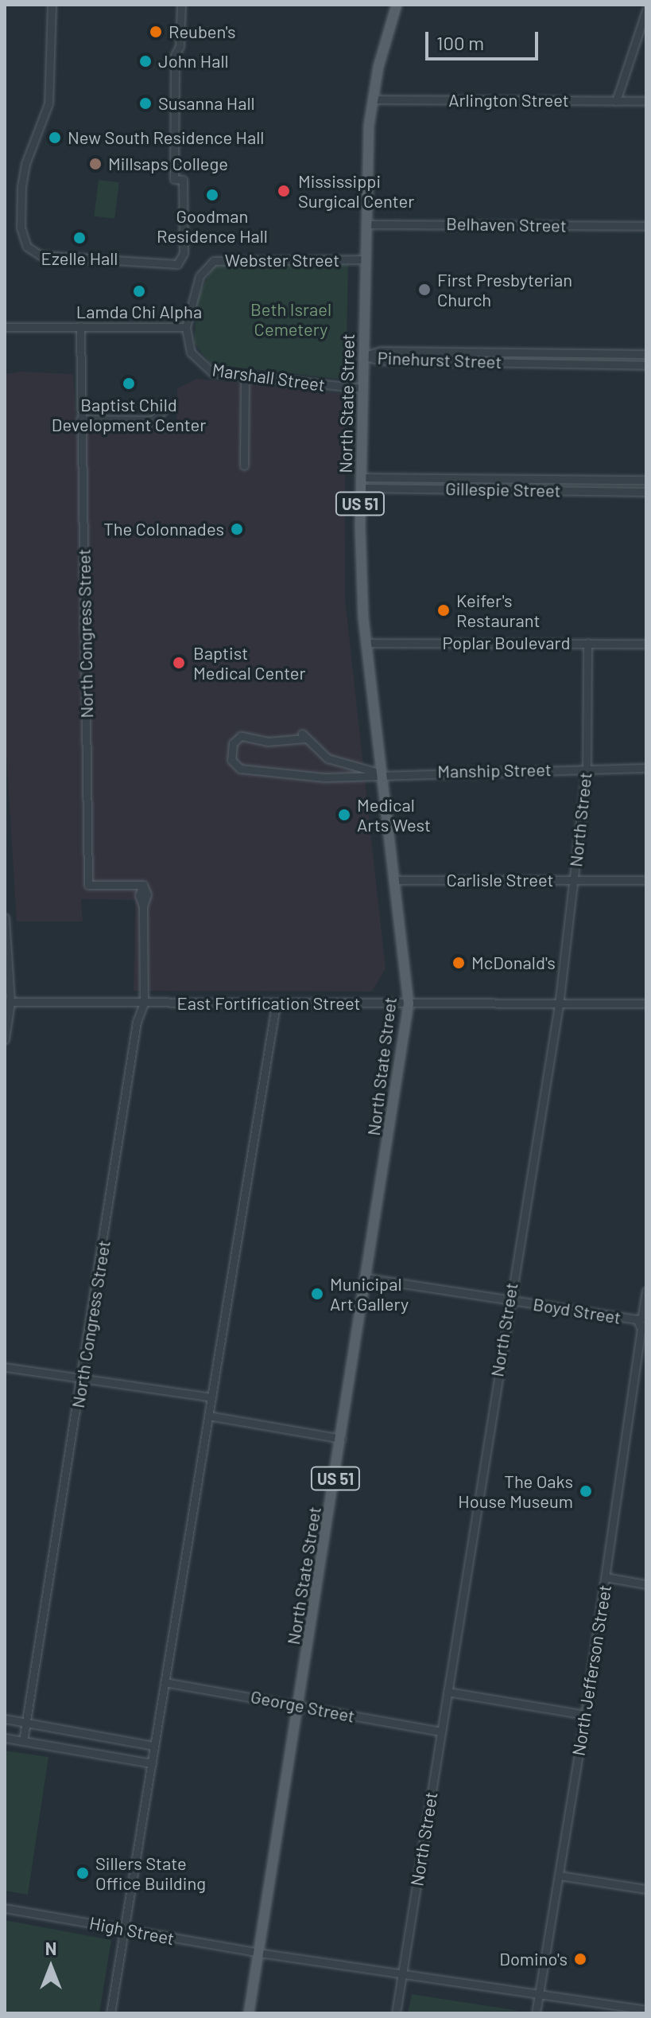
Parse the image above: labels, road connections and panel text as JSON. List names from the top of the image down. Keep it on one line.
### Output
{"streets":{"main road":["North State Street","US 51"],"street":["Arlington Street","Belhaven Street","Webster Street","Pinehurst Street","Marshall Street","Gillespie Street","North Congress Street","Poplar Boulevard","Manship Street","North Street","Carlisle Street","East Fortification Street","Boyd Street","North Jefferson Street","George Street","High Street"]},"crossings":[["Arlington Street","North State Street"],["Belhaven Street","North State Street"],["Webster Street","Marshall Street"],["Webster Street","North State Street"],["Pinehurst Street","North State Street"],["Marshall Street","North State Street"],["North State Street","Gillespie Street"],["North State Street","Poplar Boulevard"],["North State Street","Manship Street"],["North State Street","Carlisle Street"],["North State Street","East Fortification Street"],["North State Street","Boyd Street"],["North State Street","George Street"],["North State Street","High Street"],["North Congress Street","East Fortification Street"],["Poplar Boulevard","North Street"],["Manship Street","North Street"],["North Street","Carlisle Street"],["North Street","East Fortification Street"],["North Street","Boyd Street"],["North Street","George Street"],["North Street","High Street"],["Boyd Street","North Jefferson Street"],["North Jefferson Street","High Street"]],"parks":["Beth Israel Cemetery"],"places":["Reuben's","John Hall","Susanna Hall","New South Residence Hall","Millsaps College","Mississippi Surgical Center","Goodman Residence Hall","Ezelle Hall","First Presbyterian Church","Lamda Chi Alpha","Baptist Child Development Center","The Colonnades","Keifer's Restaurant","Baptist Medical Center","Medical Arts West","McDonald's","Municipal Art Gallery","The Oaks House Museum","Sillers State Office Building","Domino's"],"scale_bar":"100 m","north":"top"}
